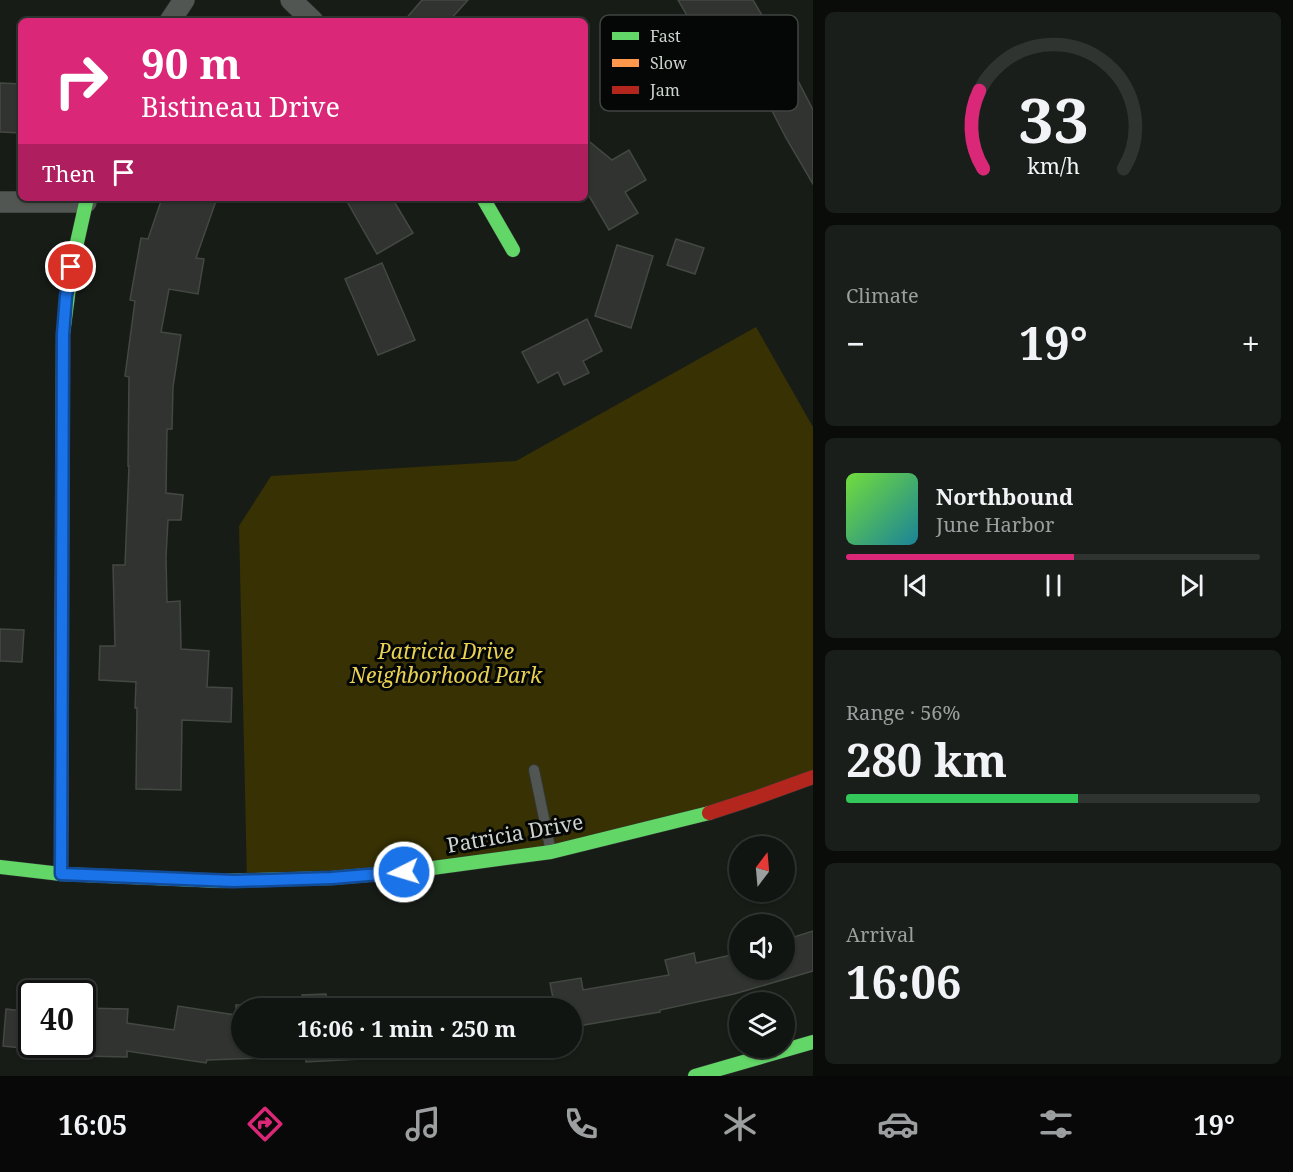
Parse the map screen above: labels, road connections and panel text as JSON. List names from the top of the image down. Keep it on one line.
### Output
{"streets":{"street":["Patricia Drive"]},"parks":["Patricia Drive Neighborhood Park"],"legend":["Fast","Slow","Jam"],"north":"top","page":{"turn":["90 m","Bistineau Drive"],"then":"Then","tile":["Climate",["Range · 56%","280 km"],["Arrival","16:06"]],"heat":["−","19°","+"],"song":["Northbound","June Harbor"],"limit":"40","trip":"16:06 · 1 min · 250 m","tabs":["16:05","19°"],"gauge":["33","km/h"]}}
